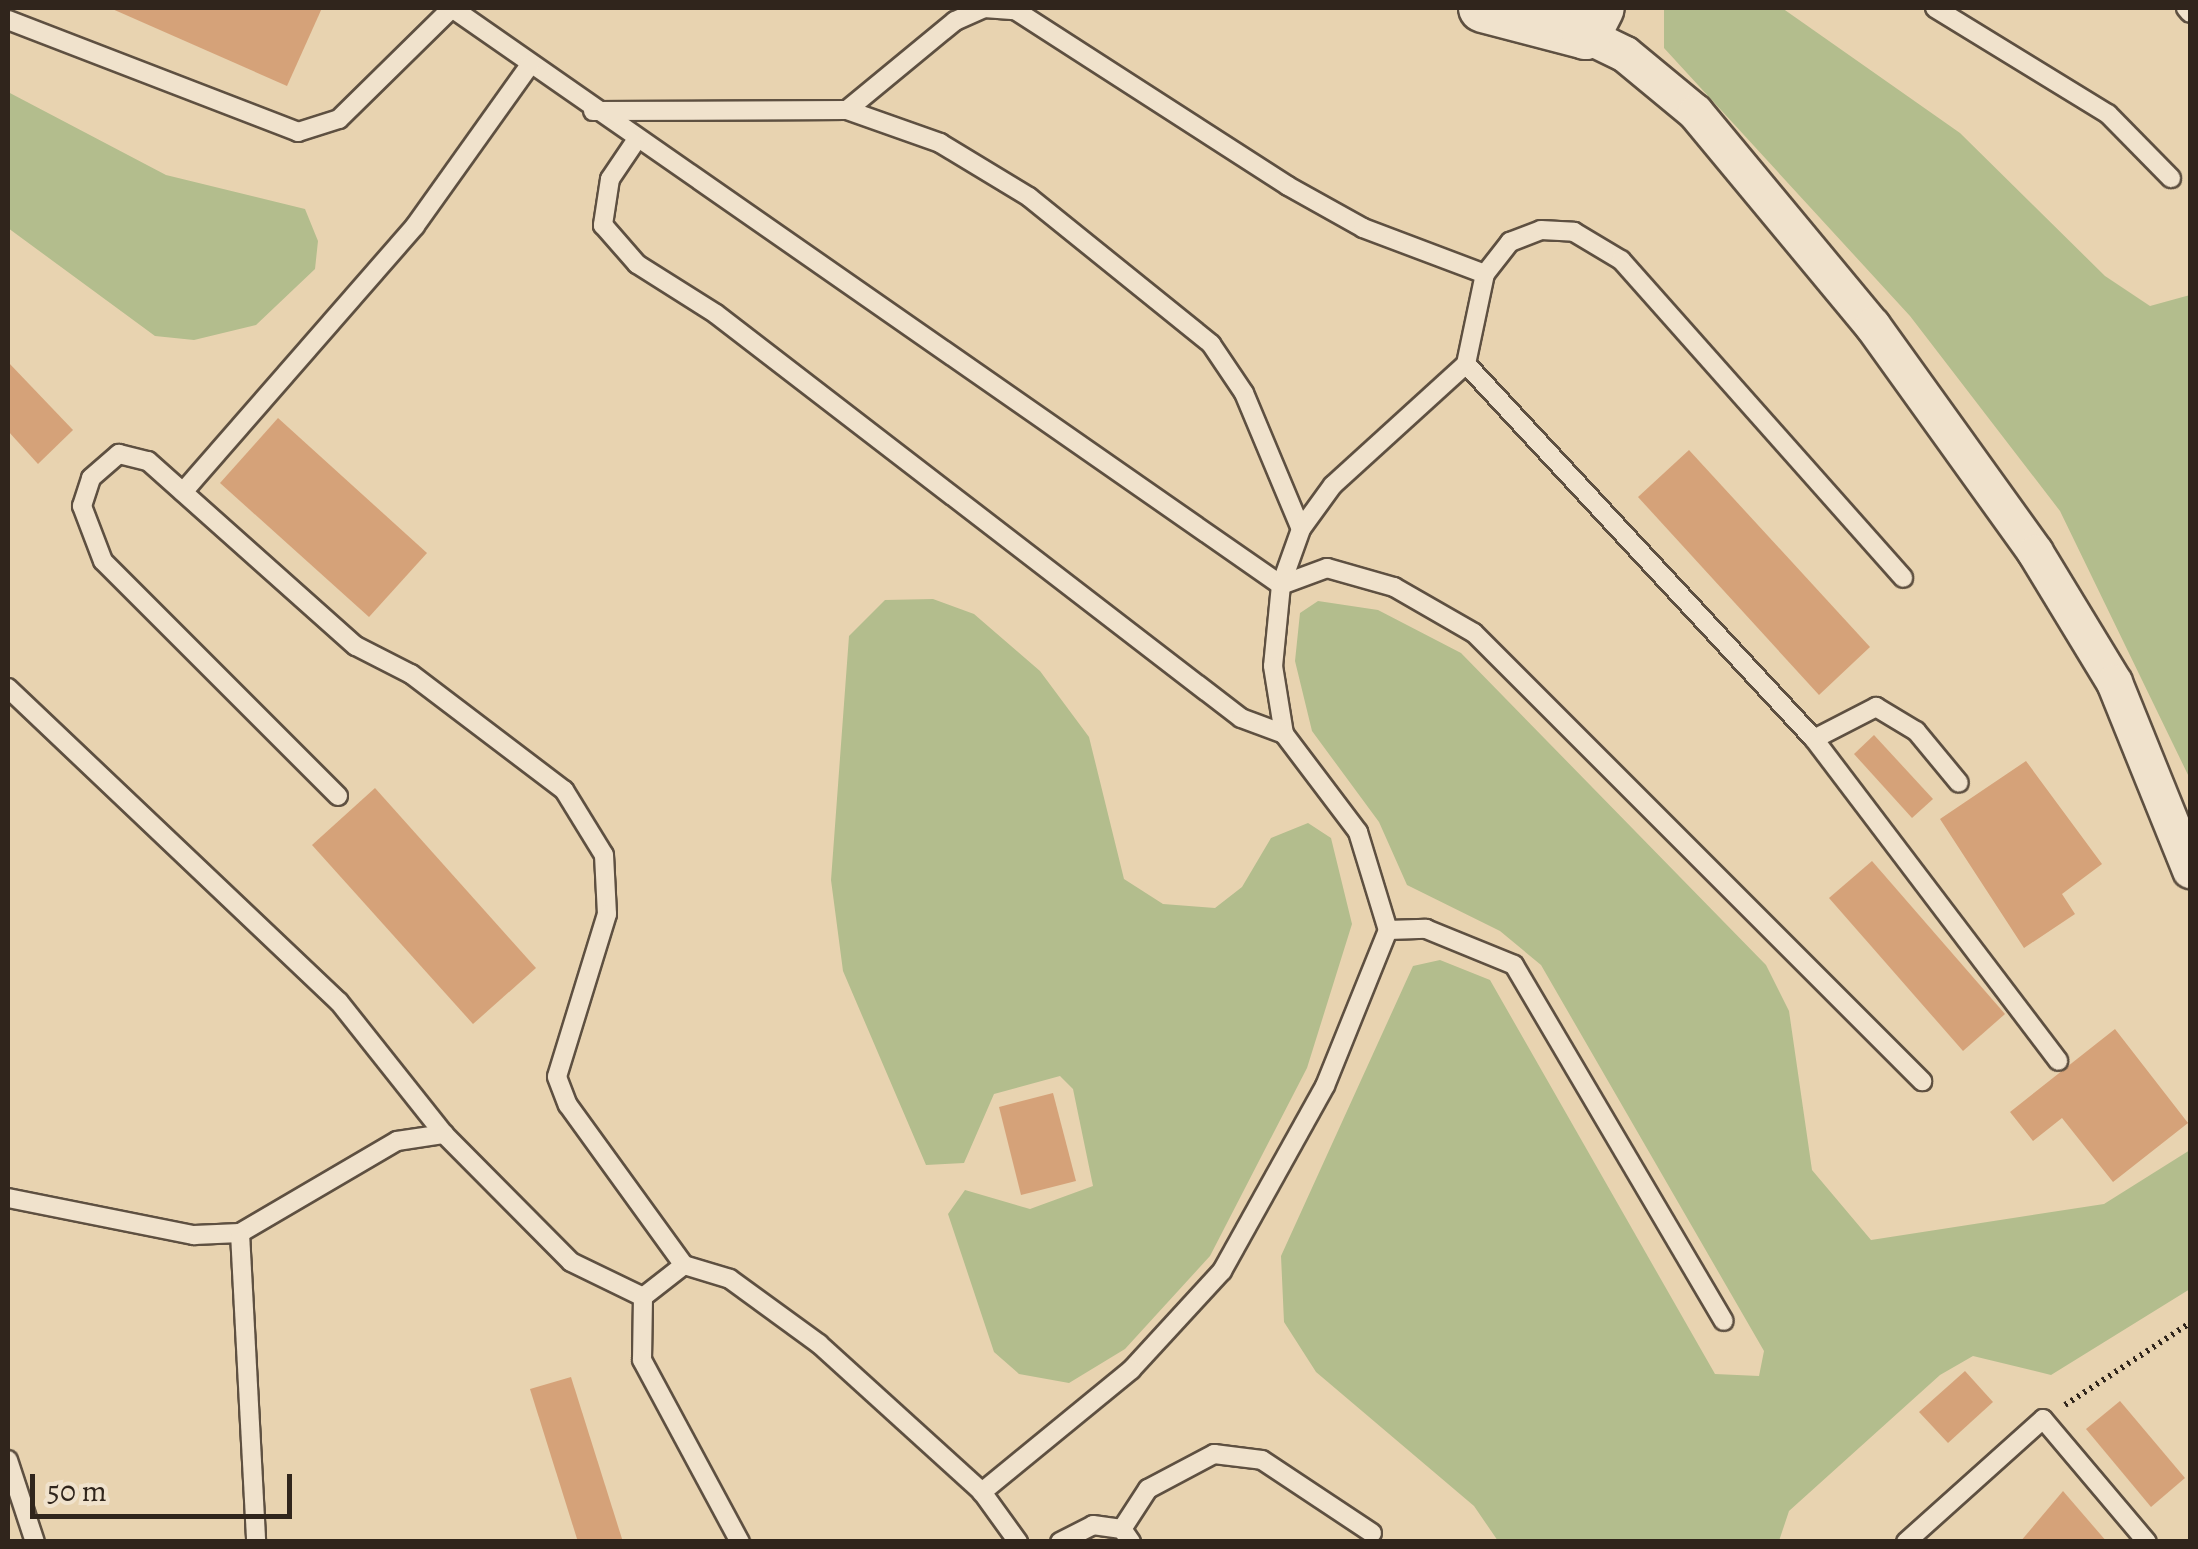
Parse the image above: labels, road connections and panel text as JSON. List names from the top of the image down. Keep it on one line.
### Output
{"scale_bar":"50 m"}
